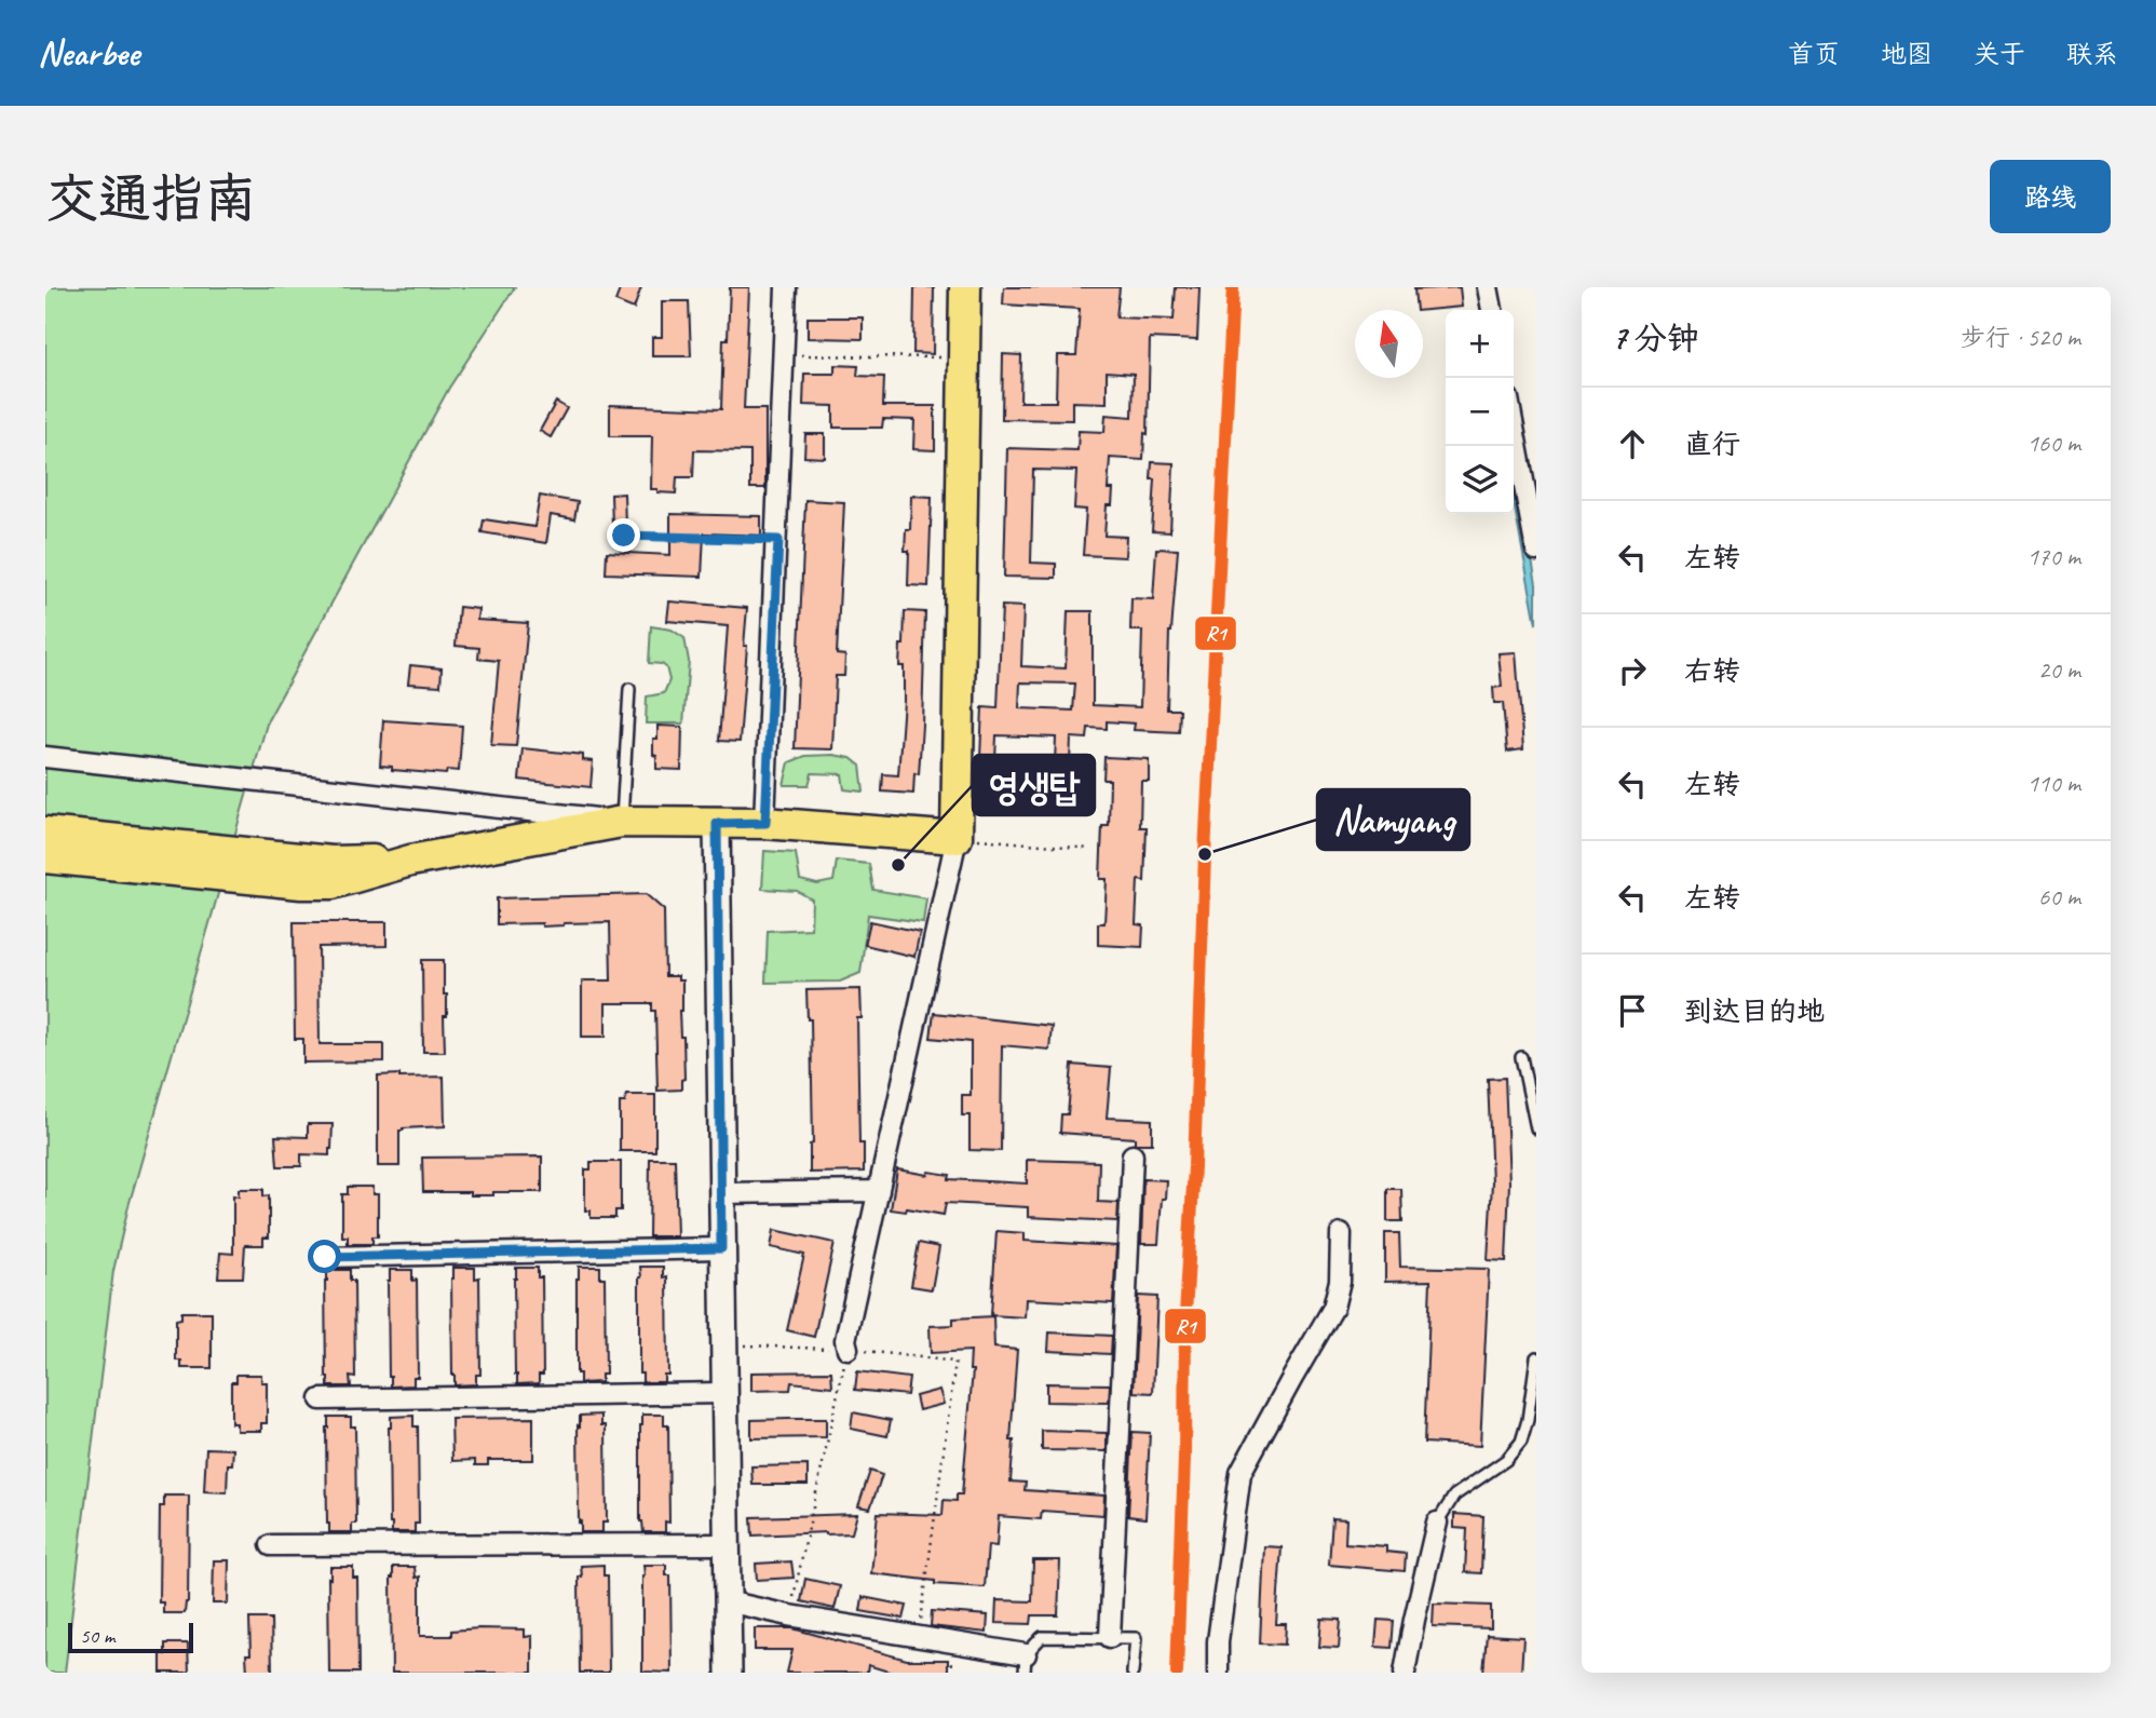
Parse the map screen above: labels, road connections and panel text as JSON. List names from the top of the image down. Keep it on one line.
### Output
{"places":["Namyang","영생탑"],"lines":["transit line R1"],"scale_bar":"50 m","north":"top","page":{"header":"Nearbee","nav":["首页","地图","关于","联系"],"buttons":"路线","title":"交通指南","heading":["7 分钟","步行 · 520 m"],"map_buttons":["+","−"],"list":[["直行","160 m"],["左转","170 m"],["右转","20 m"],["左转","110 m"],["左转","60 m"],"到达目的地"],"scale":"50 m"}}
